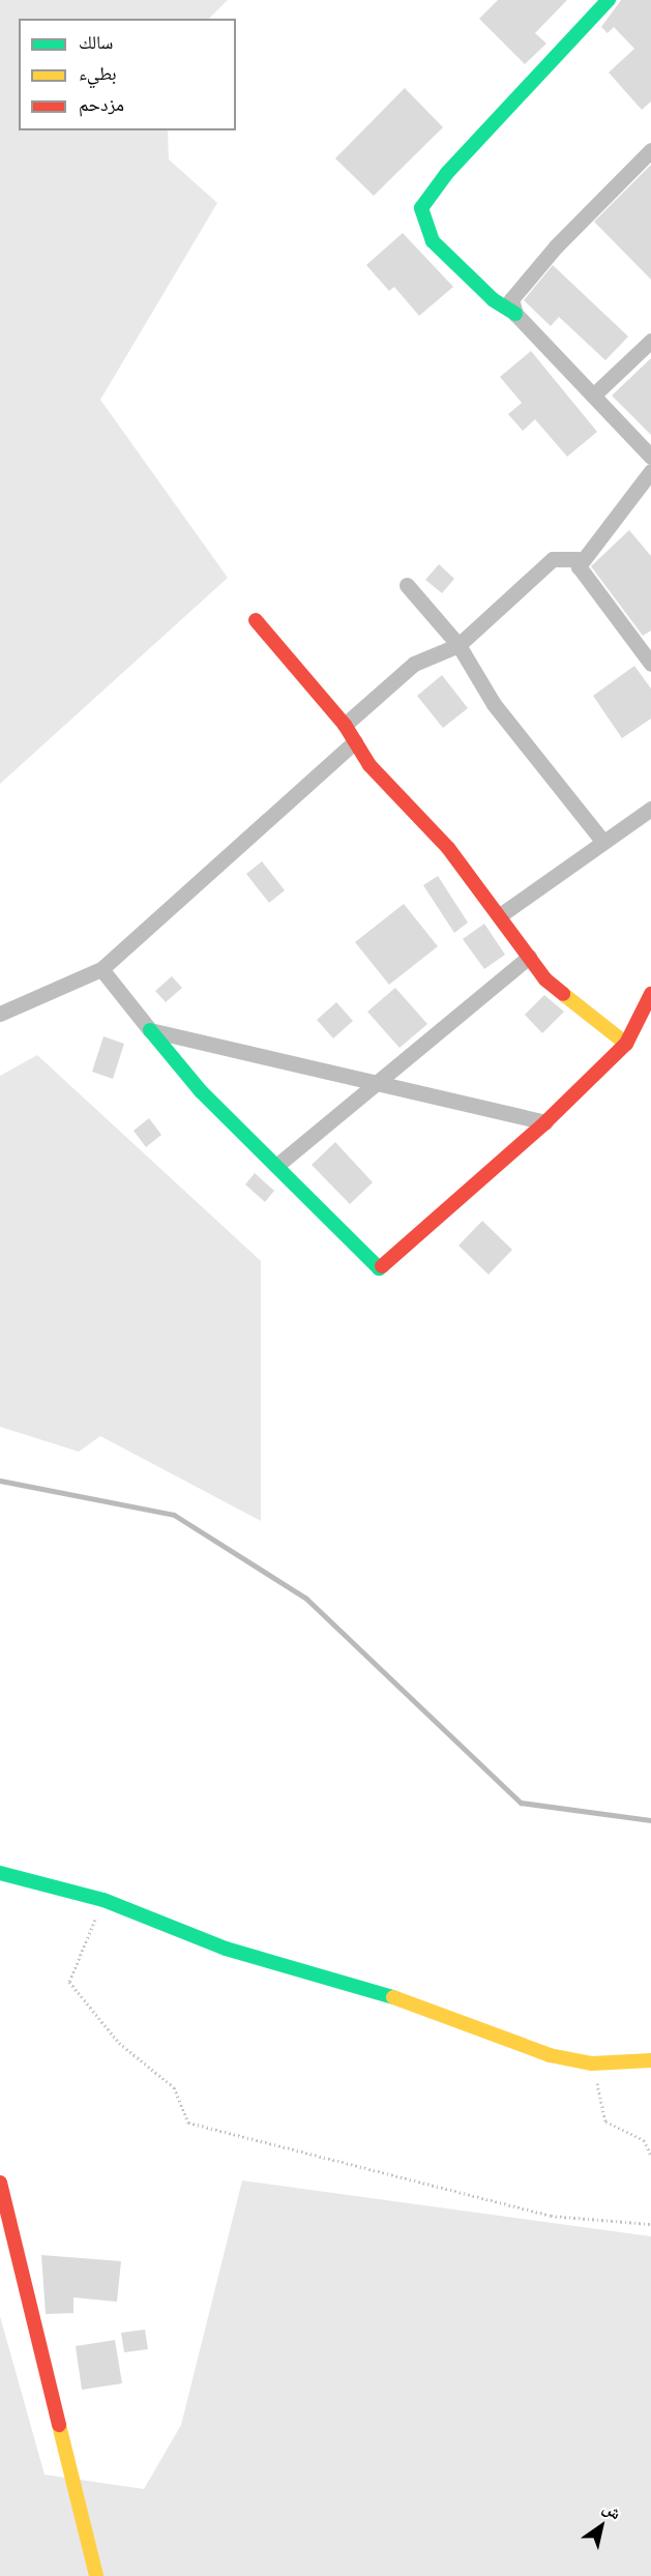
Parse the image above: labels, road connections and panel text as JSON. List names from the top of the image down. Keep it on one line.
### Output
{"legend":["سالك","بطيء","مزدحم"],"north":"top right"}
